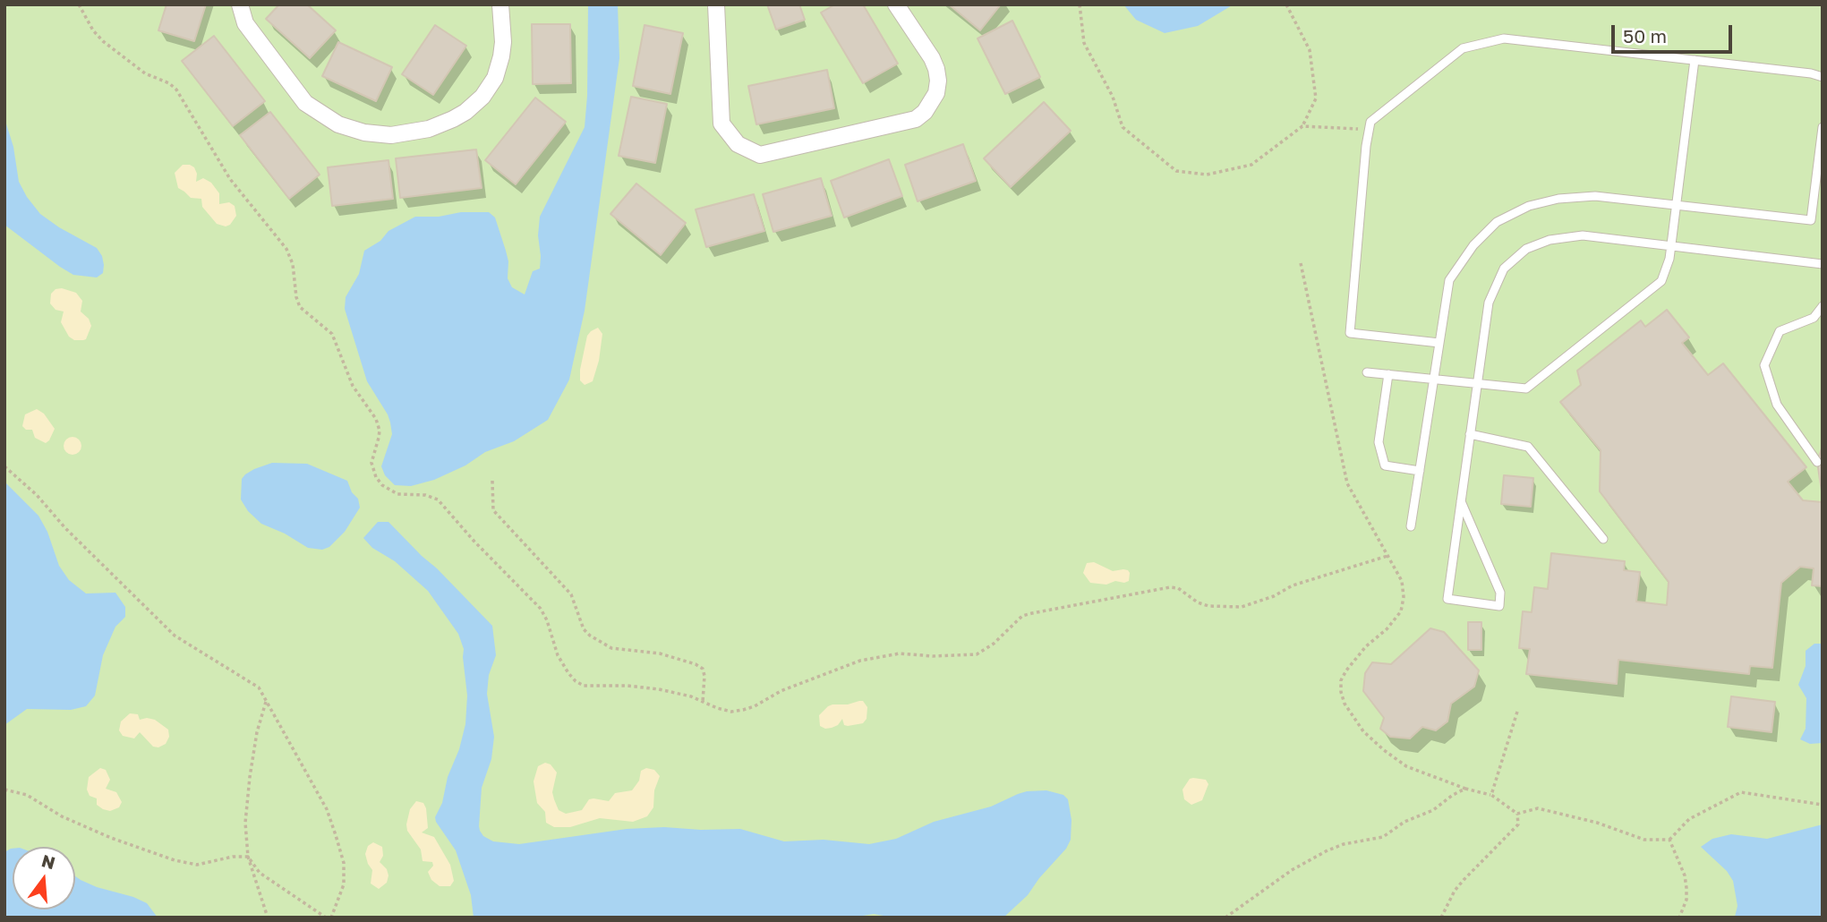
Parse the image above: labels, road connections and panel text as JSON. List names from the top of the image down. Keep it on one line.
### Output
{"scale_bar":"50 m","north":"top"}
